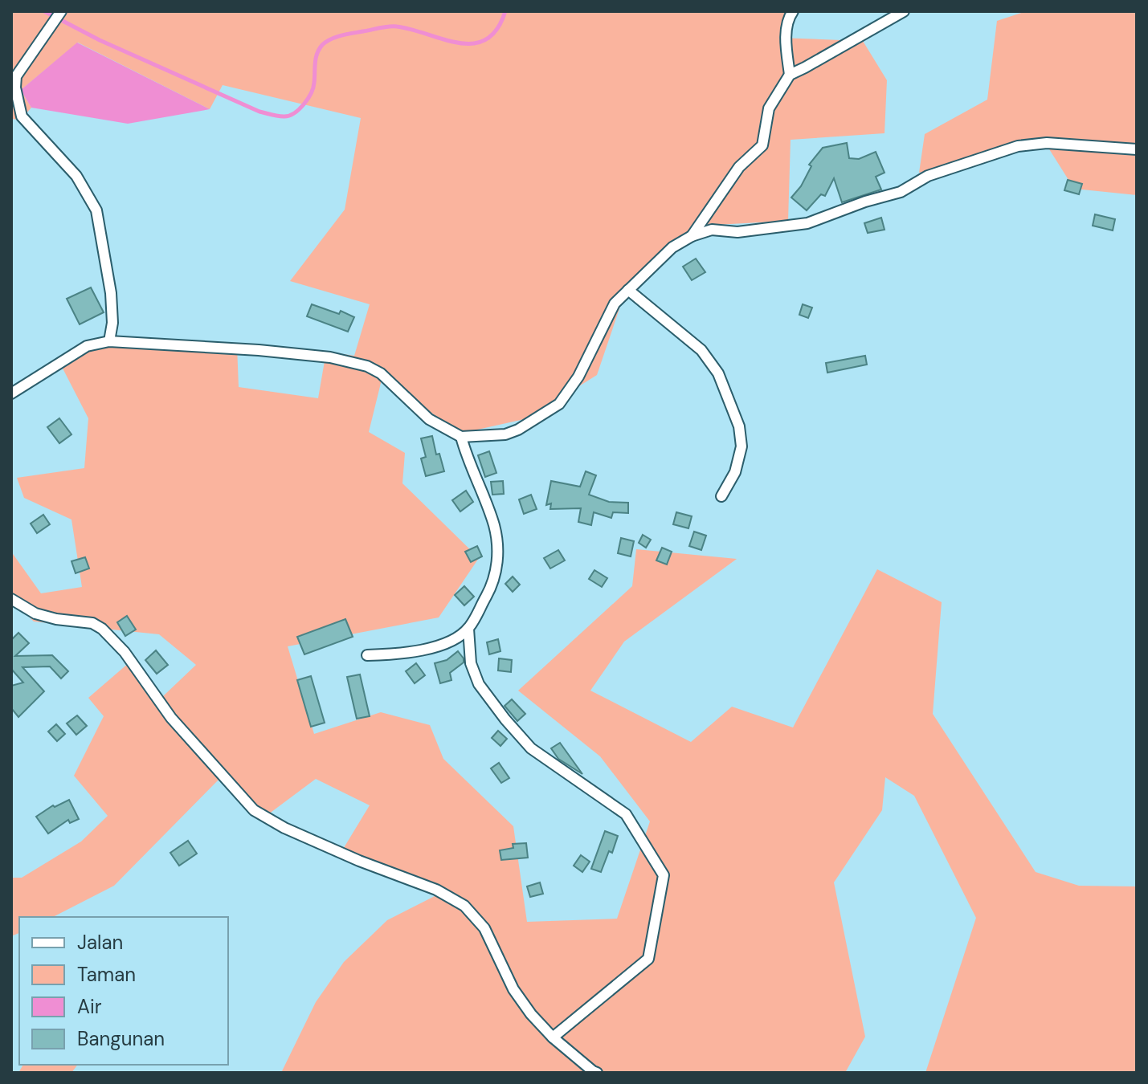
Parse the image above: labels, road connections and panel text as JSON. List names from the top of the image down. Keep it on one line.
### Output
{"legend":["Jalan","Taman","Air","Bangunan"]}
